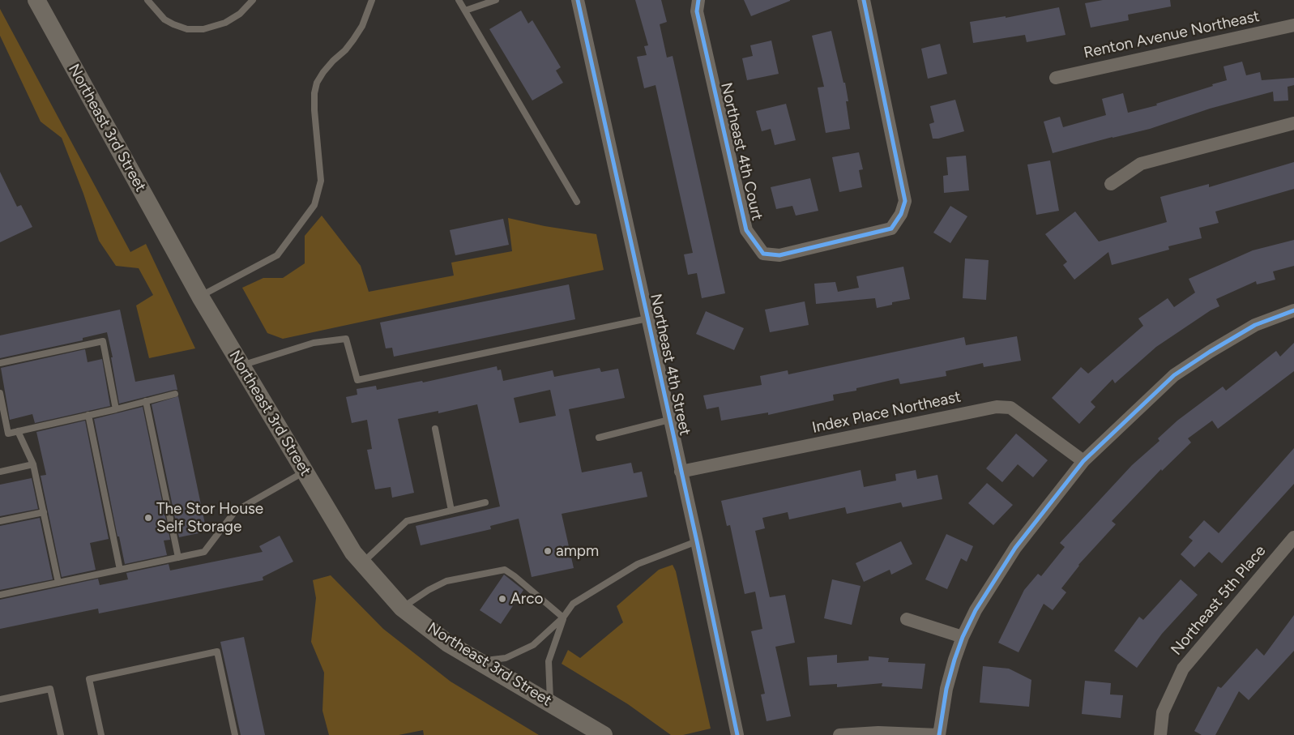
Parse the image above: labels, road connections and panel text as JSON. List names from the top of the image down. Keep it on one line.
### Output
{"streets":{"main road":["Northeast 3rd Street"],"street":["Renton Avenue Northeast","Northeast 4th Court","Northeast 4th Street","Index Place Northeast","Northeast 5th Place"]},"crossings":[["Northeast 4th Street","Index Place Northeast"]],"places":["The Stor House Self Storage","ampm","Arco"]}
